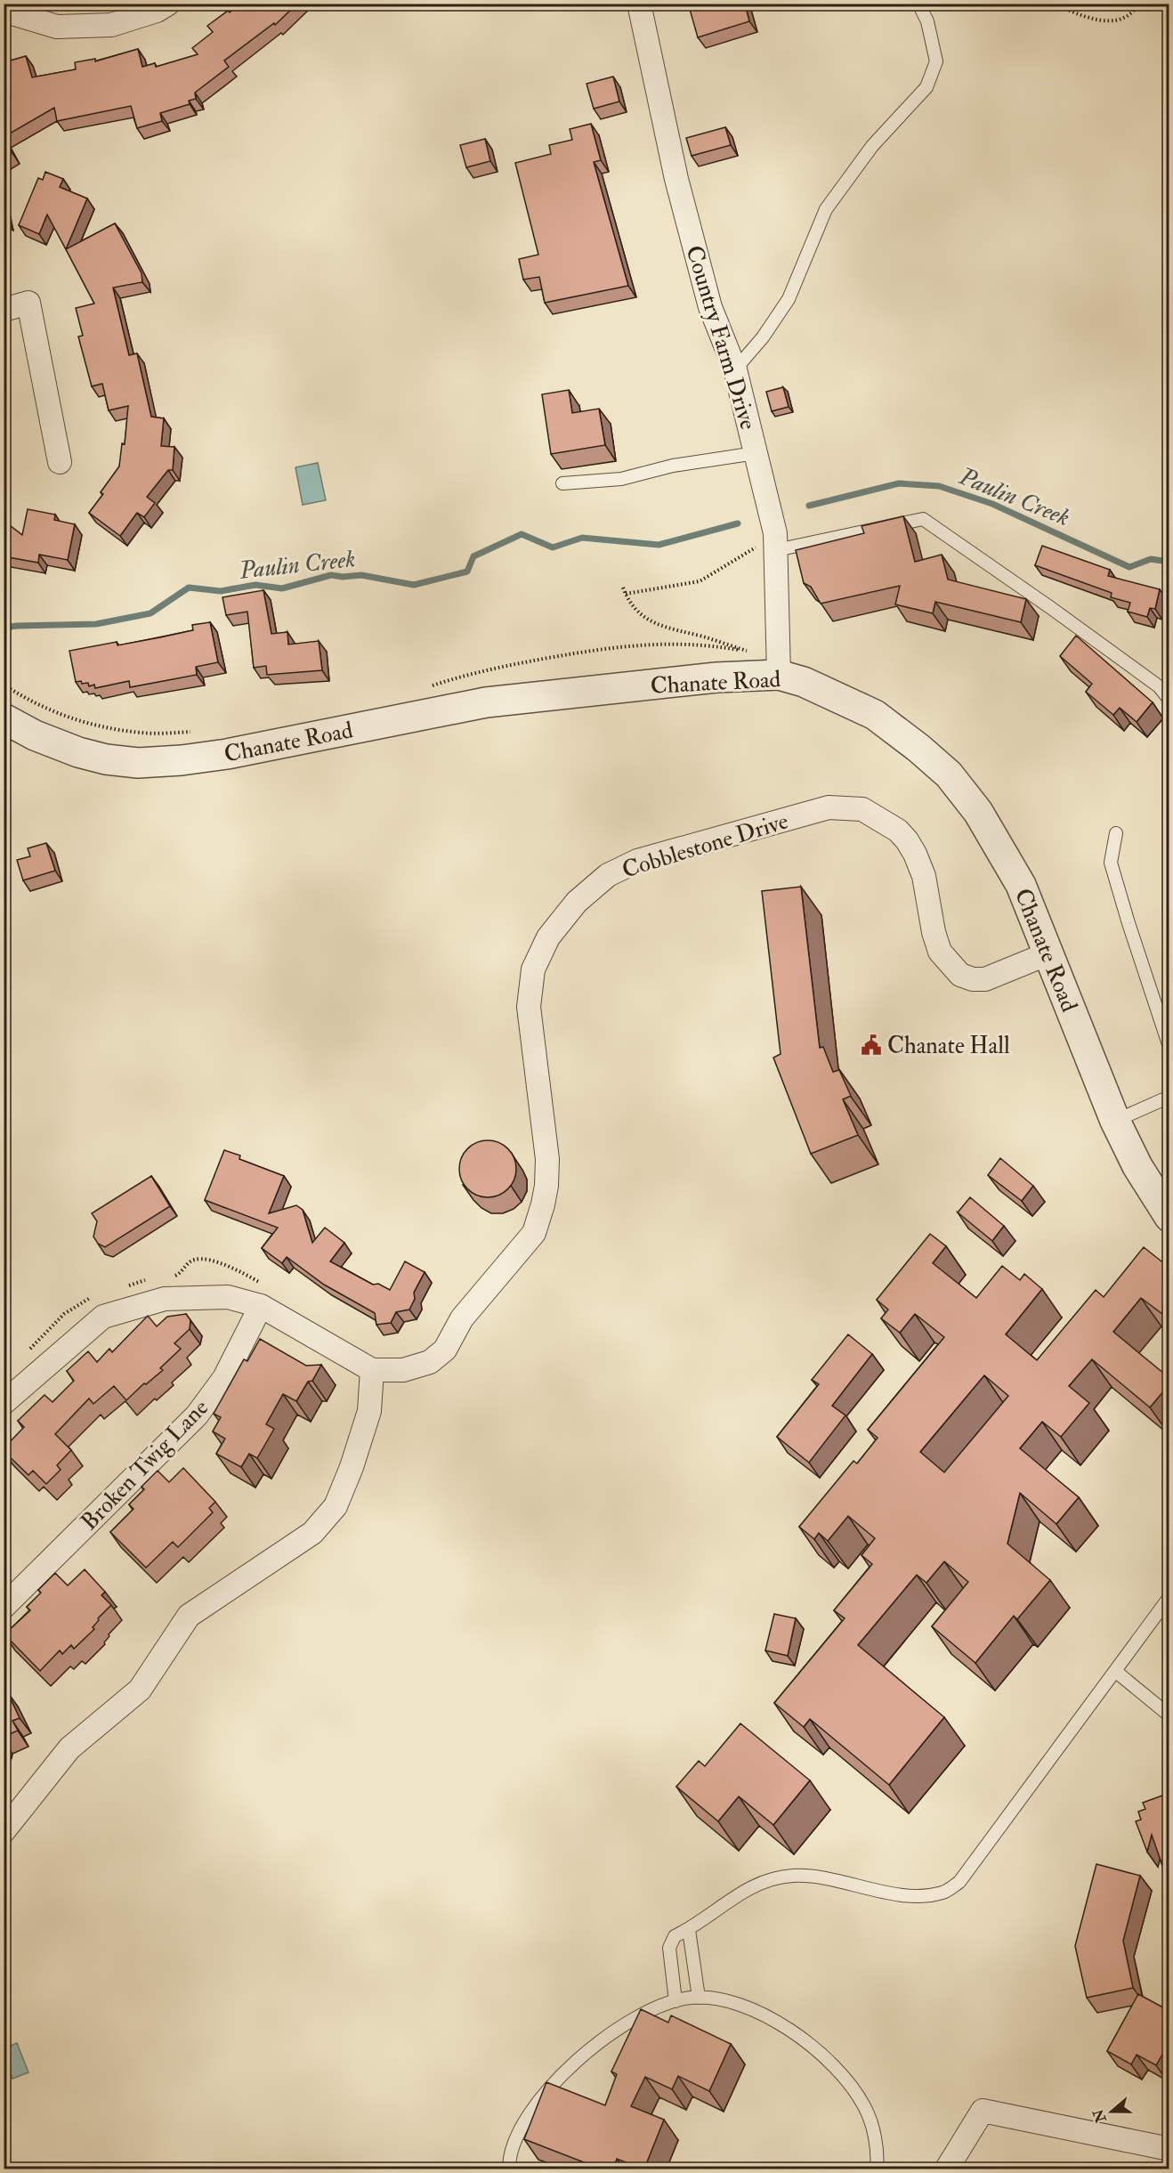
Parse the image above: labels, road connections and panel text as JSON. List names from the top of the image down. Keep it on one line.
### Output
{"streets":{"street":["Country Farm Drive","Chanate Road","Cobblestone Drive","Broken Twig Lane"]},"crossings":[["Country Farm Drive","Chanate Road"],["Chanate Road","Cobblestone Drive"],["Cobblestone Drive","Broken Twig Lane"]],"water":["Paulin Creek"],"places":{"public building":["Chanate Hall"]},"north":"left"}
